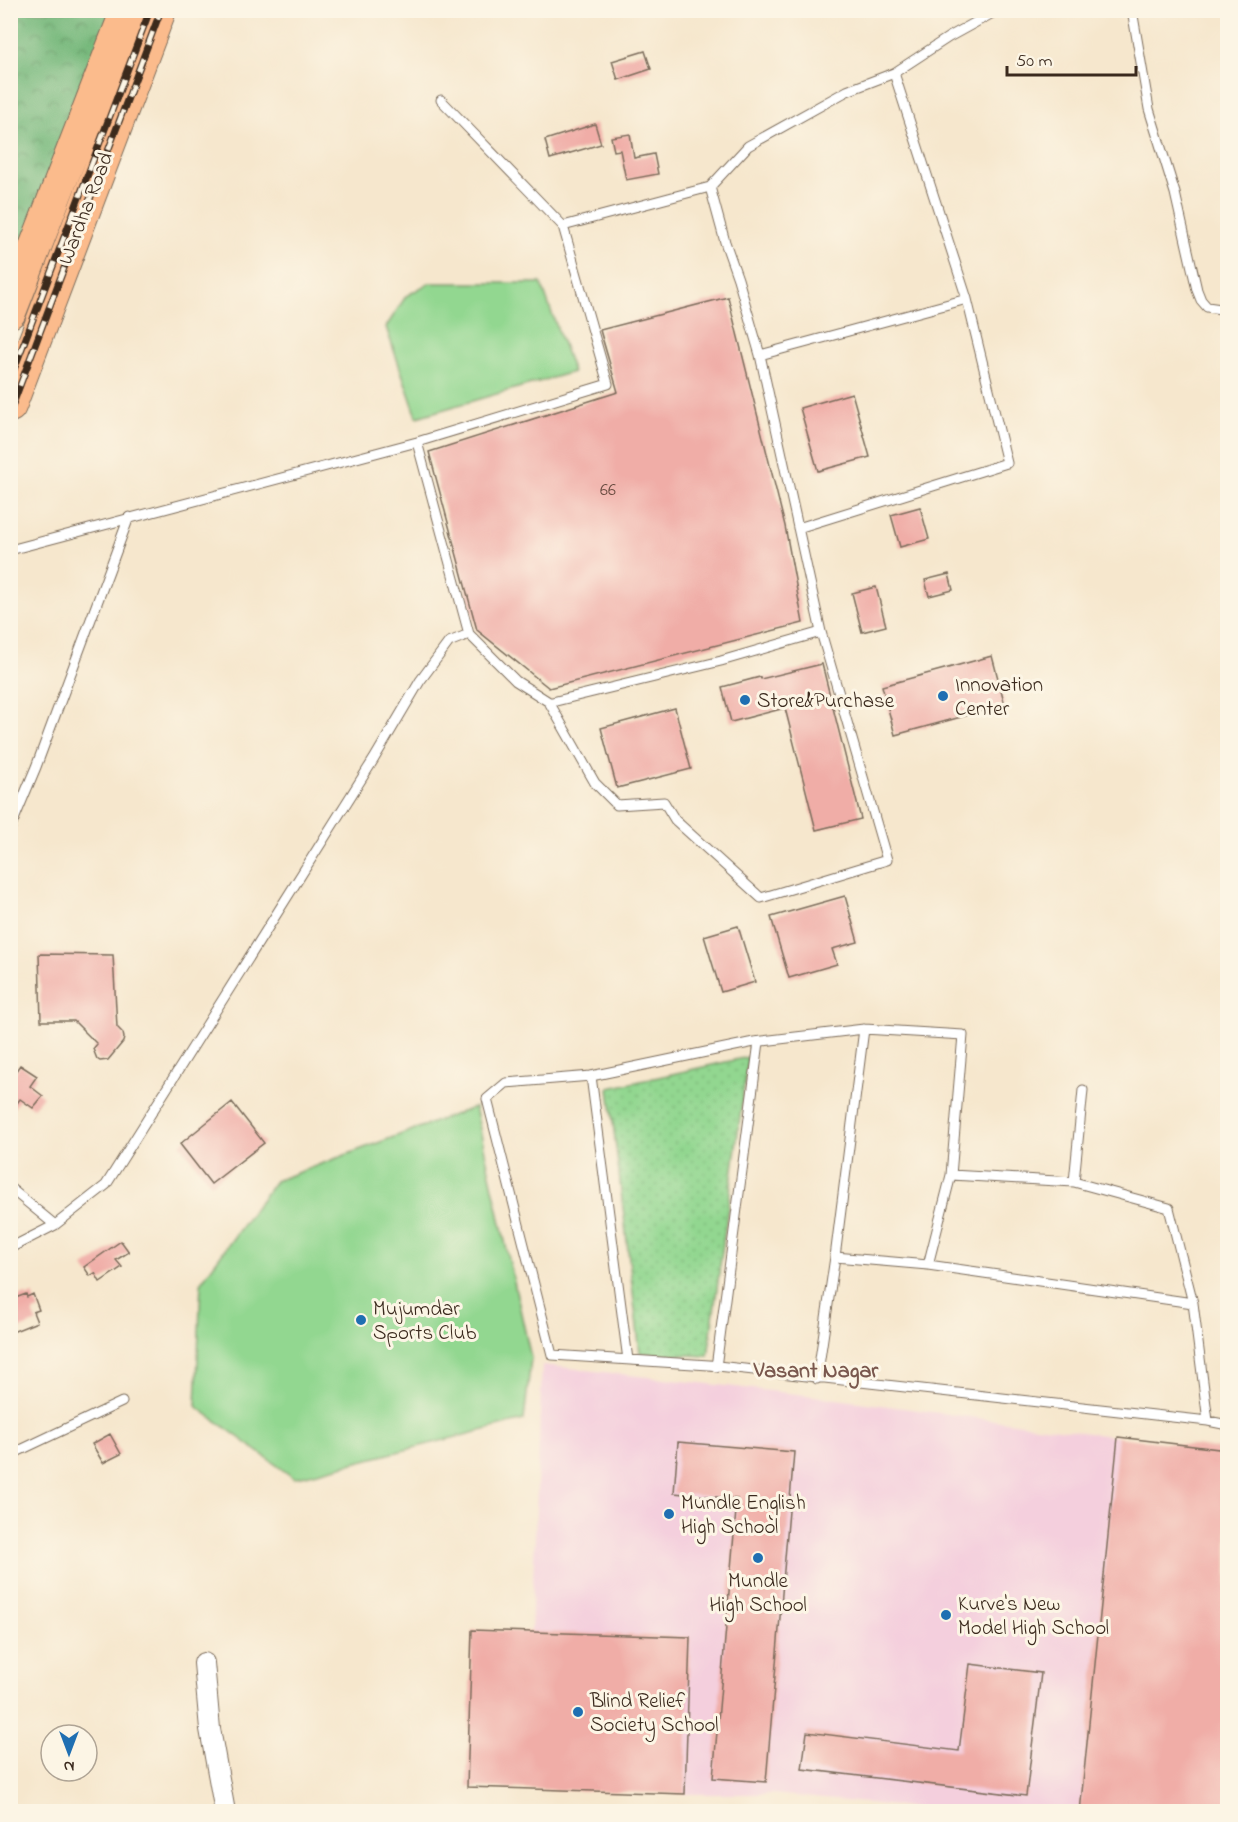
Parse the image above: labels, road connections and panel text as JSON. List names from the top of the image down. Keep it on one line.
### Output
{"streets":{"highway":["Wardha Road"]},"districts":["Vasant Nagar"],"places":["Innovation Center","Store&Purchase","Mujumdar Sports Club","Mundle English High School","Mundle High School","Kurve's New Model High School","Blind Relief Society School"],"house_numbers":["66"],"scale_bar":"50 m","north":"bottom"}
